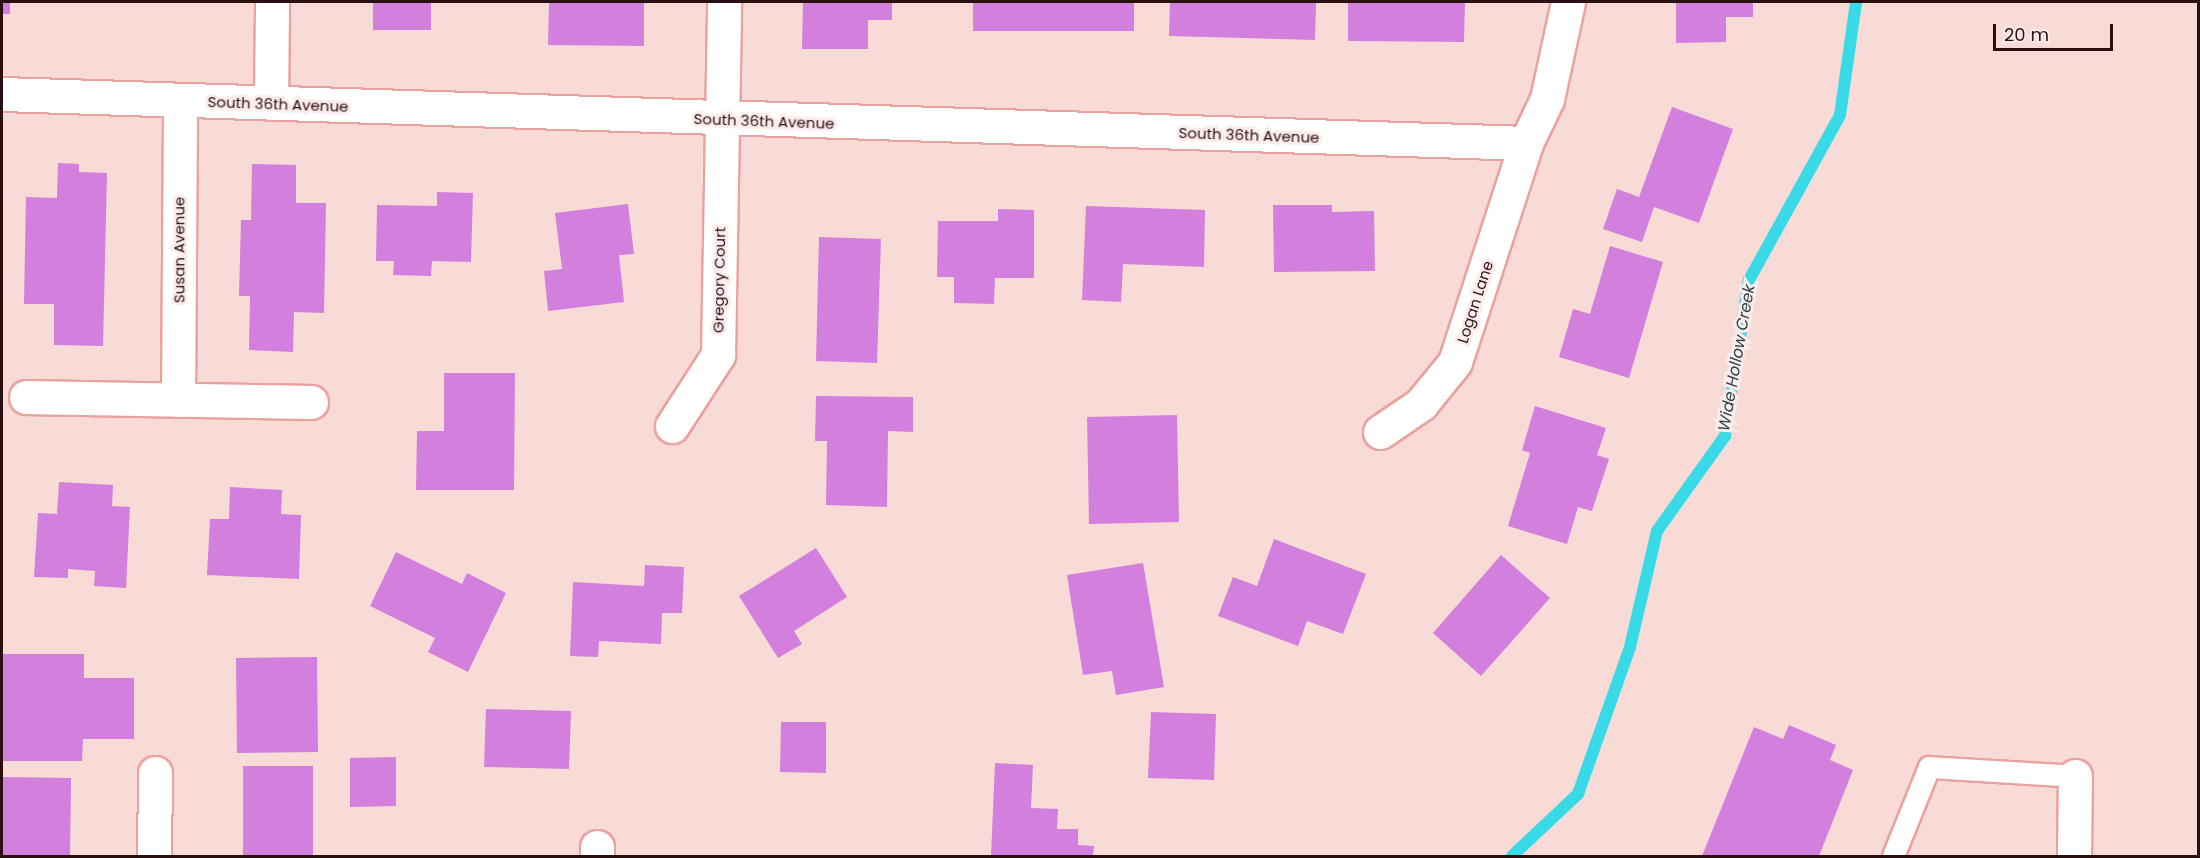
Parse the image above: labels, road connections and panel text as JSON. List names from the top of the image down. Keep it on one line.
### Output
{"streets":{"street":["South 36th Avenue","Susan Avenue","Gregory Court","Logan Lane"]},"crossings":[["South 36th Avenue","Susan Avenue"],["South 36th Avenue","Gregory Court"],["South 36th Avenue","Logan Lane"]],"water":["Wide Hollow Creek"],"scale_bar":"20 m"}
